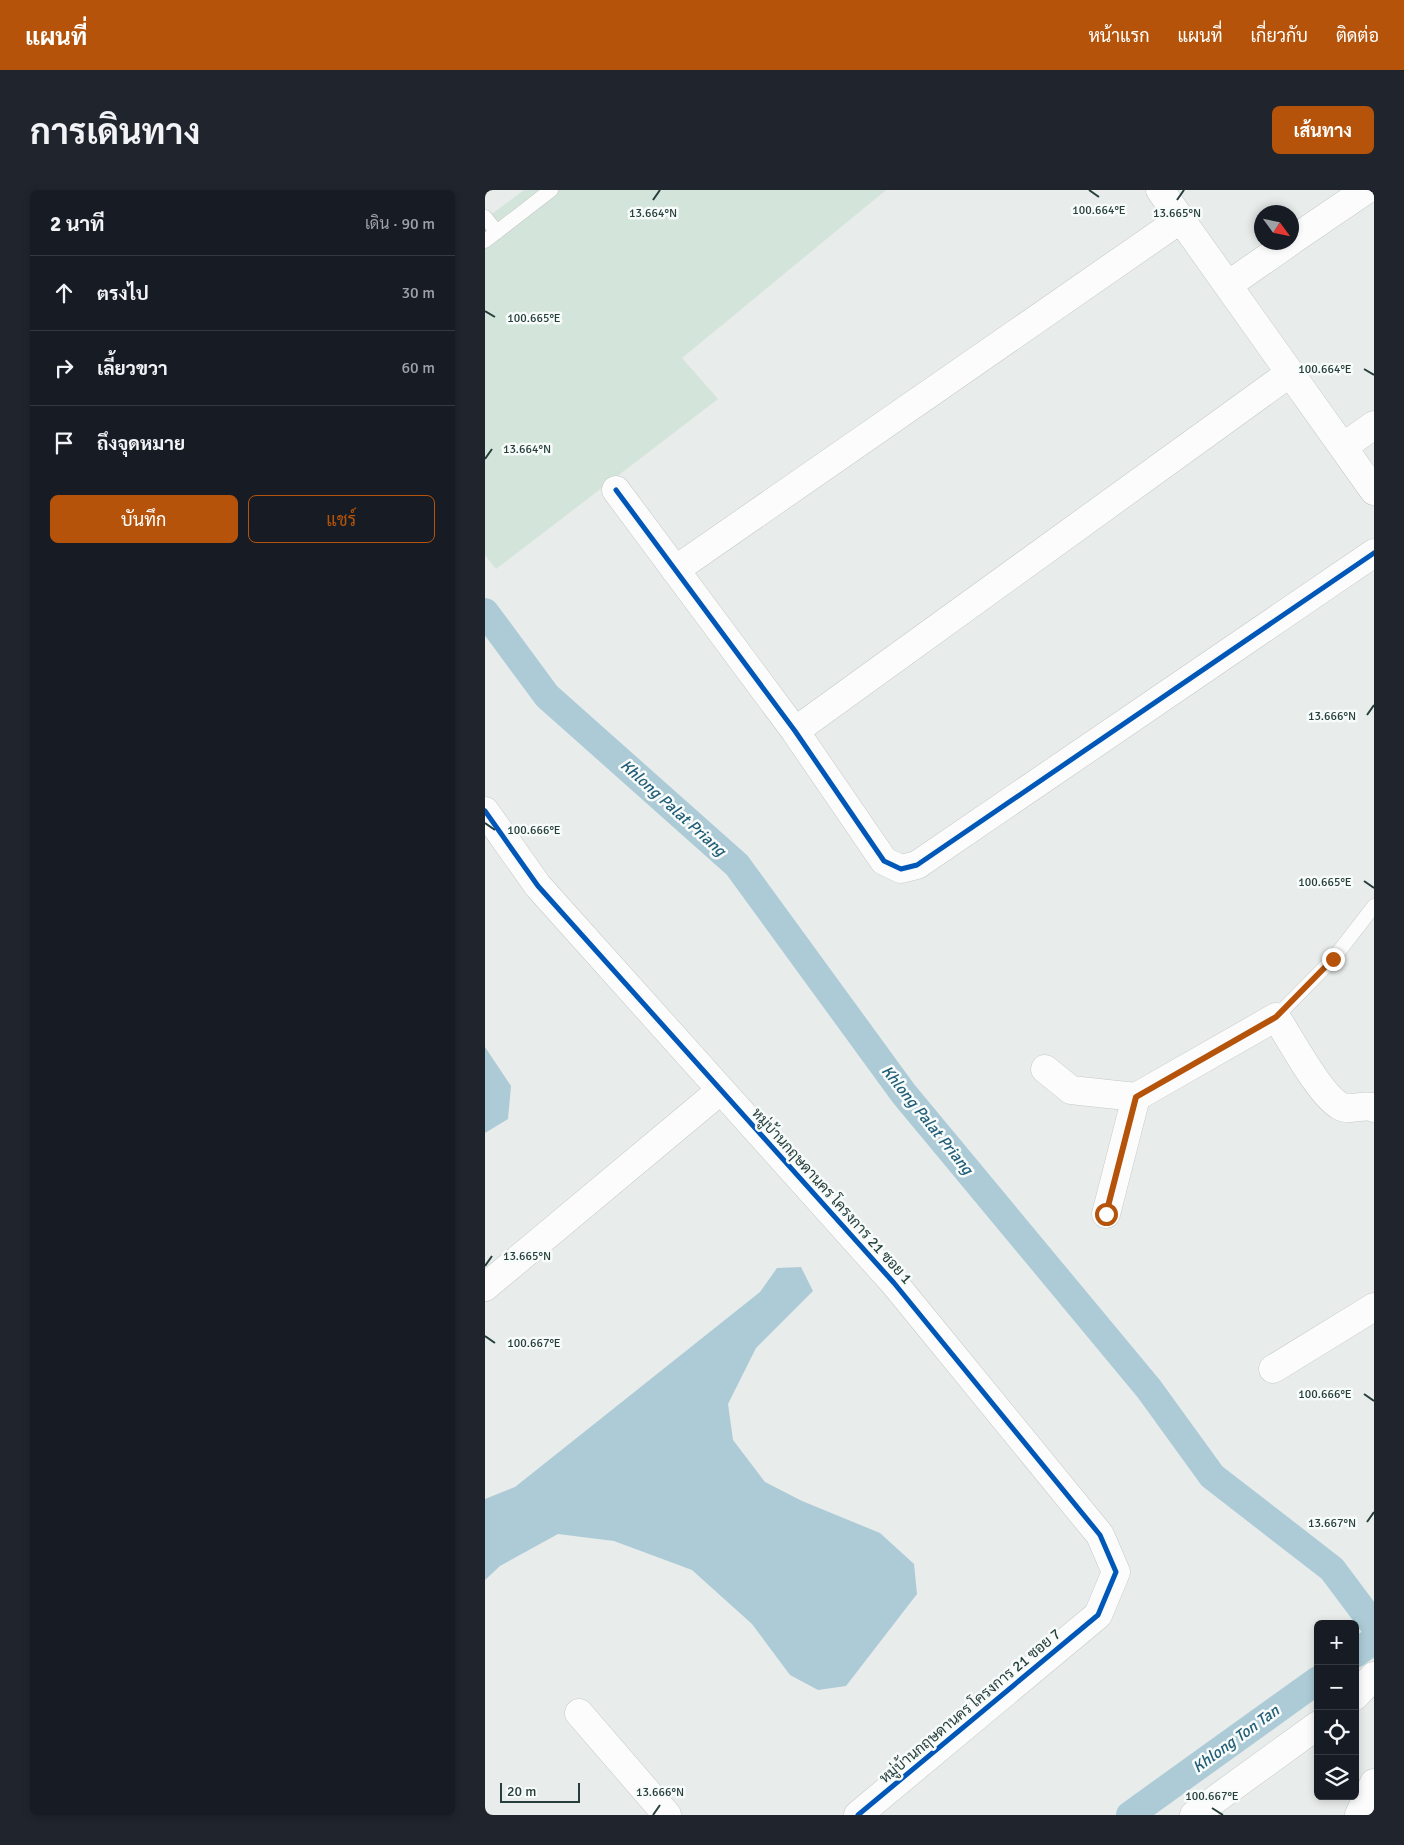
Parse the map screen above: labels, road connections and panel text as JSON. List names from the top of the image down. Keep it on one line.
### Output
{"streets":{"street":["หมู่บ้านกฤษดานคร โครงการ 21 ซอย 1","หมู่บ้านกฤษดานคร โครงการ 21 ซอย 7"]},"crossings":[["หมู่บ้านกฤษดานคร โครงการ 21 ซอย 1","หมู่บ้านกฤษดานคร โครงการ 21 ซอย 7"]],"water":["Khlong Palat Priang","Khlong Ton Tan"],"scale_bar":"20 m","north":"bottom right","page":{"header":"แผนที่","nav":["หน้าแรก","แผนที่","เกี่ยวกับ","ติดต่อ"],"buttons":["เส้นทาง",["บันทึก","แชร์"]],"title":"การเดินทาง","heading":["2 นาที","เดิน · 90 m"],"list":[["ตรงไป","30 m"],["เลี้ยวขวา","60 m"],"ถึงจุดหมาย"],"map_buttons":["+","−"],"scale":"20 m"},"coordinates":["100.664°E","13.665°N","13.664°N","100.665°E","13.666°N","100.666°E","100.667°E","13.667°N"]}
